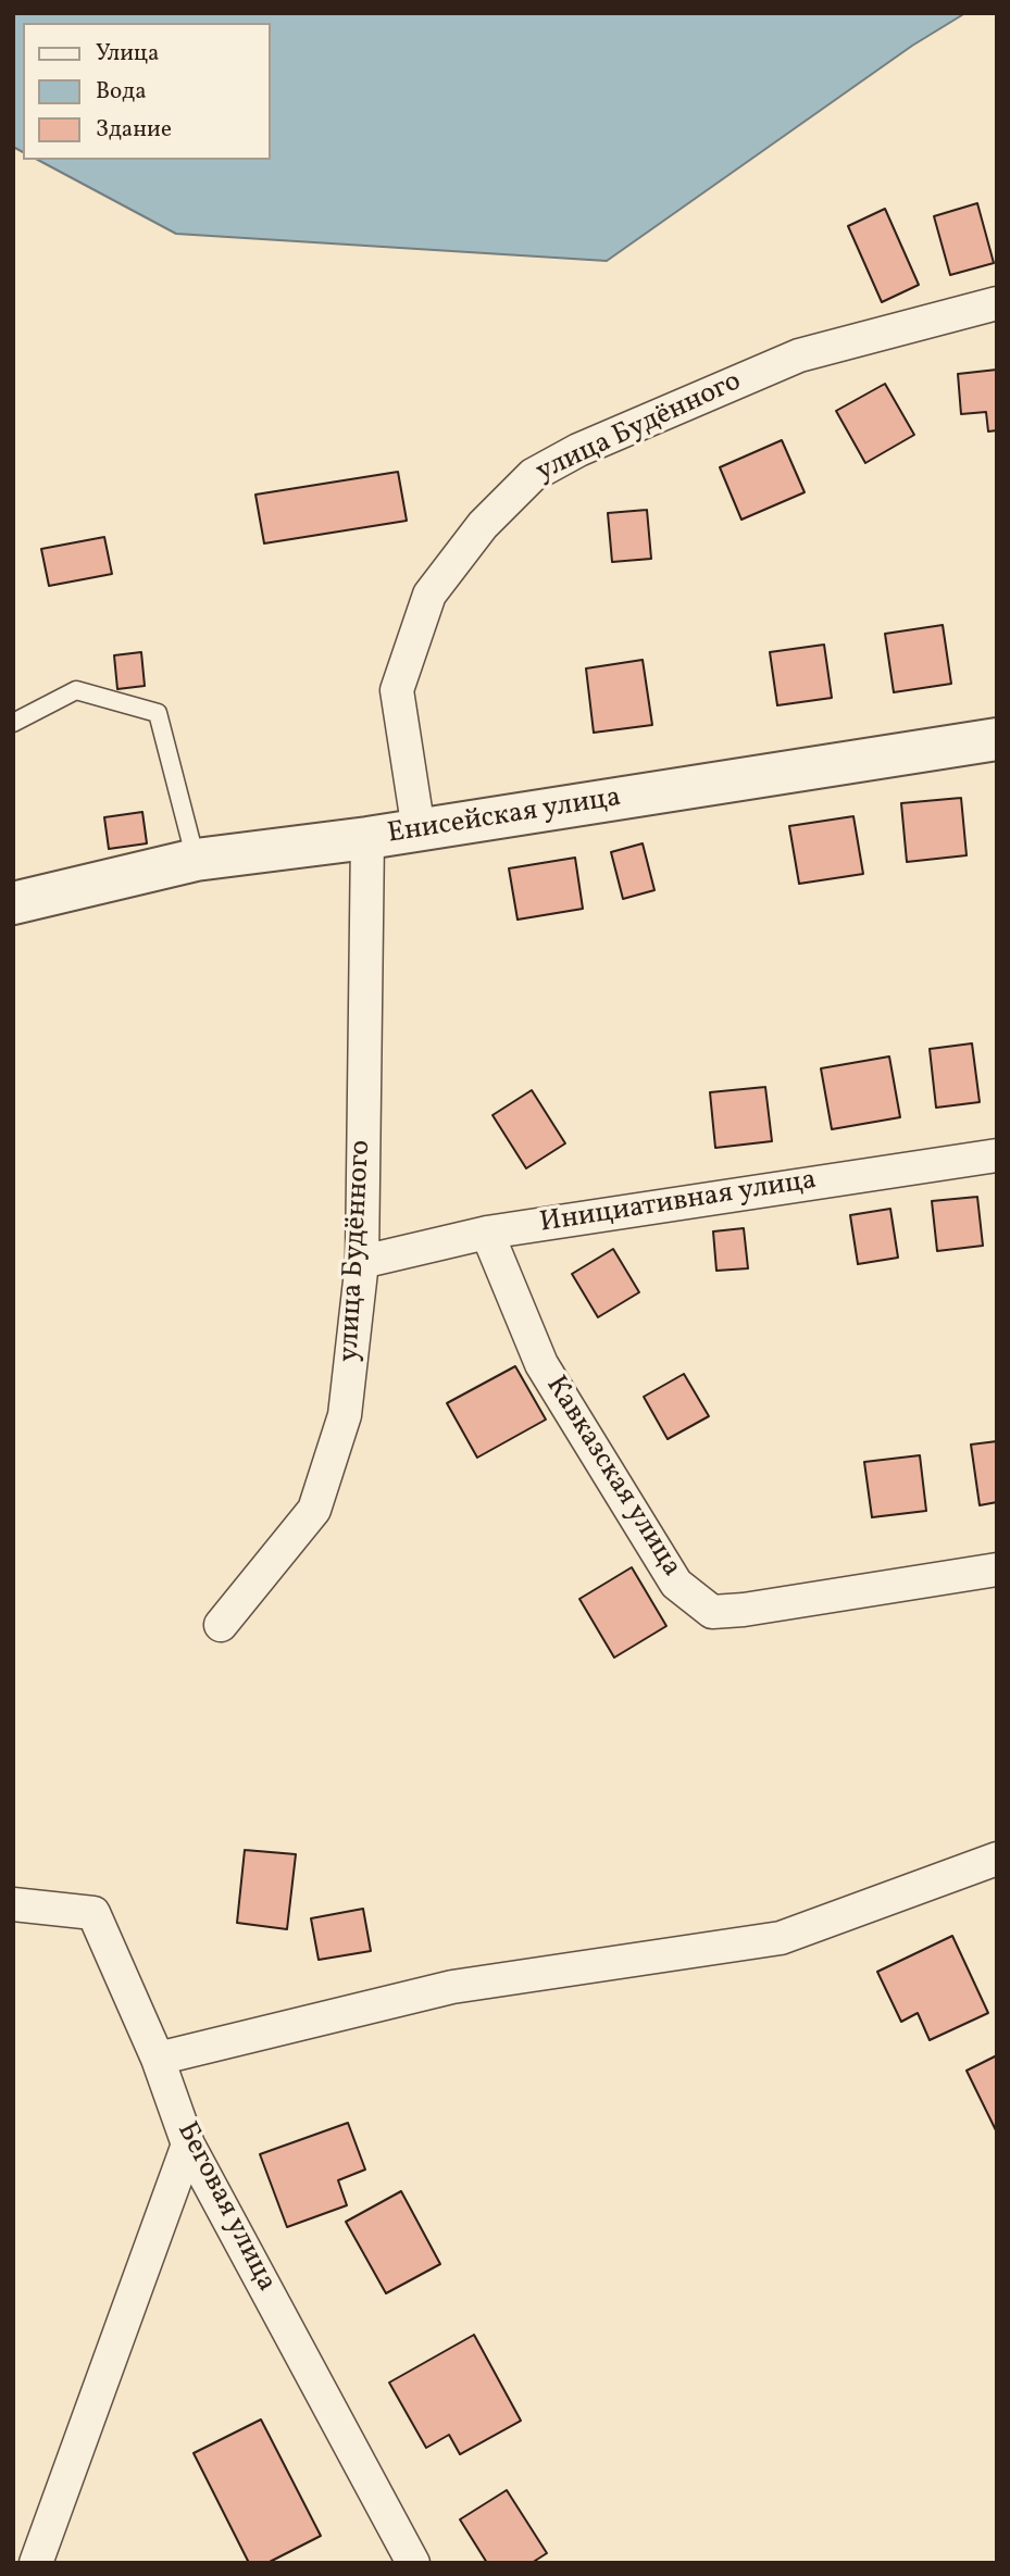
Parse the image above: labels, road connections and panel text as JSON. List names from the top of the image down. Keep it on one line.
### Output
{"streets":{"street":["улица Будённого","Енисейская улица","Инициативная улица","Кавказская улица","Беговая улица"]},"crossings":[["улица Будённого","Енисейская улица"],["улица Будённого","Инициативная улица"],["Инициативная улица","Кавказская улица"]],"legend":["Улица","Вода","Здание"]}
